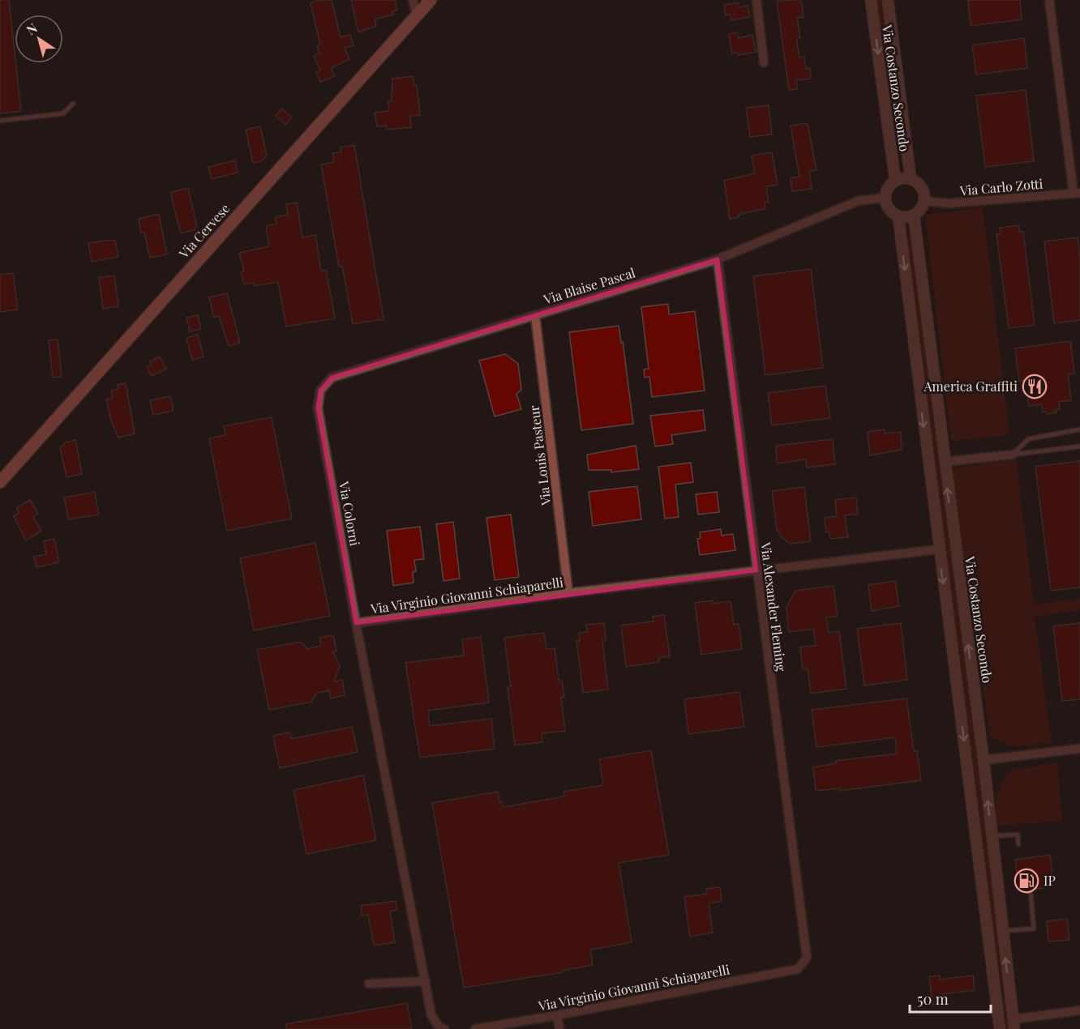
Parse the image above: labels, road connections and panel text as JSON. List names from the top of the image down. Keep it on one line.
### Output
{"streets":{"main road":["Via Cervese"],"street":["Via Costanzo Secondo","Via Carlo Zotti","Via Blaise Pascal","Via Louis Pasteur","Via Colorni","Via Virginio Giovanni Schiaparelli","Via Alexander Fleming"]},"crossings":[["Via Costanzo Secondo","Via Carlo Zotti"],["Via Costanzo Secondo","Via Blaise Pascal"],["Via Carlo Zotti","Via Blaise Pascal"],["Via Blaise Pascal","Via Louis Pasteur"],["Via Blaise Pascal","Via Colorni"],["Via Blaise Pascal","Via Alexander Fleming"],["Via Louis Pasteur","Via Virginio Giovanni Schiaparelli"],["Via Colorni","Via Virginio Giovanni Schiaparelli"],["Via Virginio Giovanni Schiaparelli","Via Alexander Fleming"]],"places":{"restaurant":["America Graffiti"],"fuel station":["IP"]},"scale_bar":"50 m","north":"top left"}
